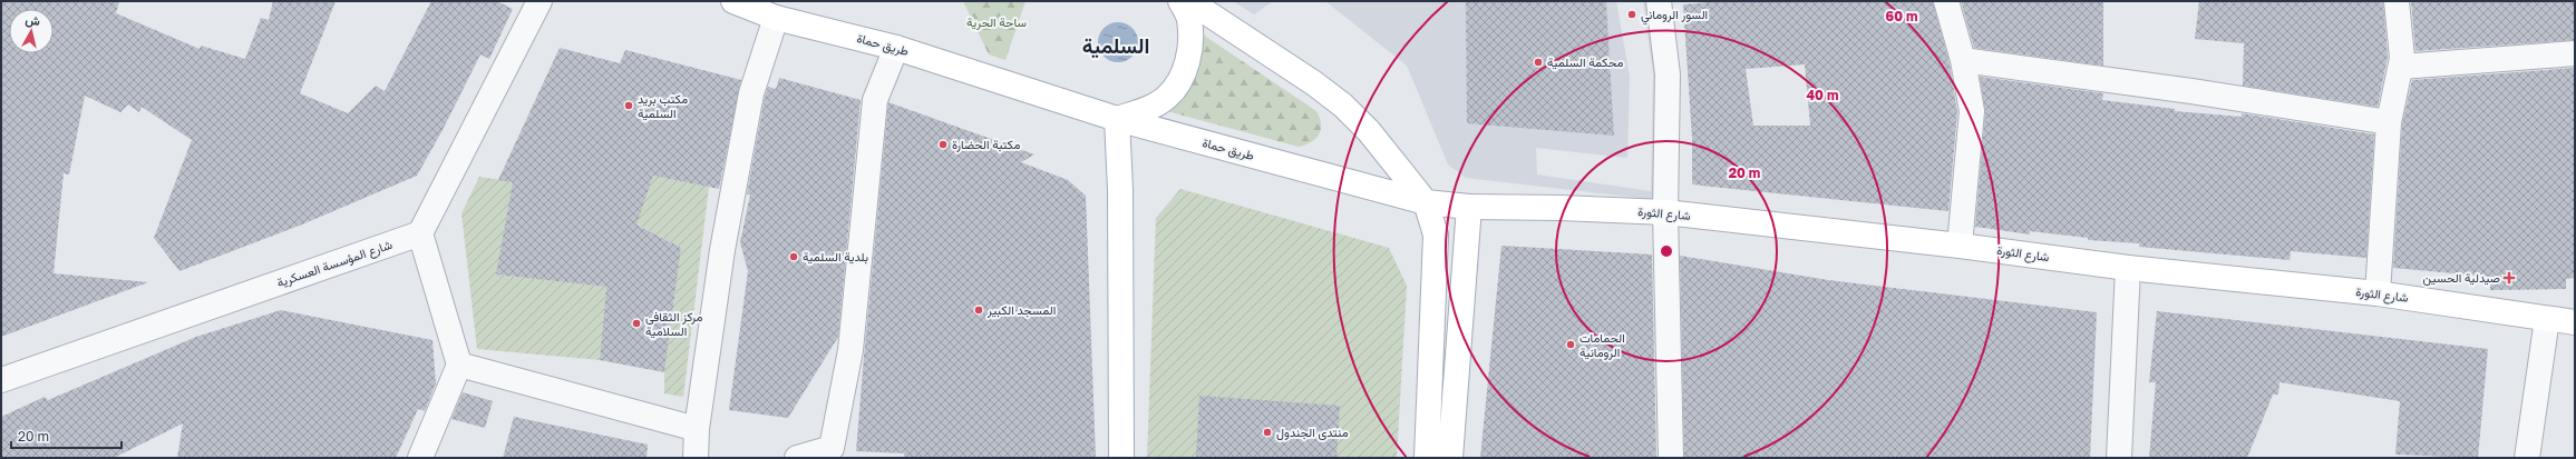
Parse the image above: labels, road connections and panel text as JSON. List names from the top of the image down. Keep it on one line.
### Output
{"streets":{"main road":["طريق حماة","شارع الثورة"],"street":["شارع المؤسسة العسكرية"]},"crossings":[["طريق حماة","شارع الثورة"]],"districts":["السلمية"],"parks":["ساحة الحرية"],"places":{"other":["السور الروماني","محكمة السلمية","مكتب بريد السلمية","مكتبة الحضارة","بلدية السلمية","المسجد الكبير","مركز الثقافي السلامية","الحمامات الرومانية","منتدى الجندول"],"health":["صيدلية الحسين"]},"scale_bar":"20 m","north":"top","rings":["60 m","40 m","20 m"]}
